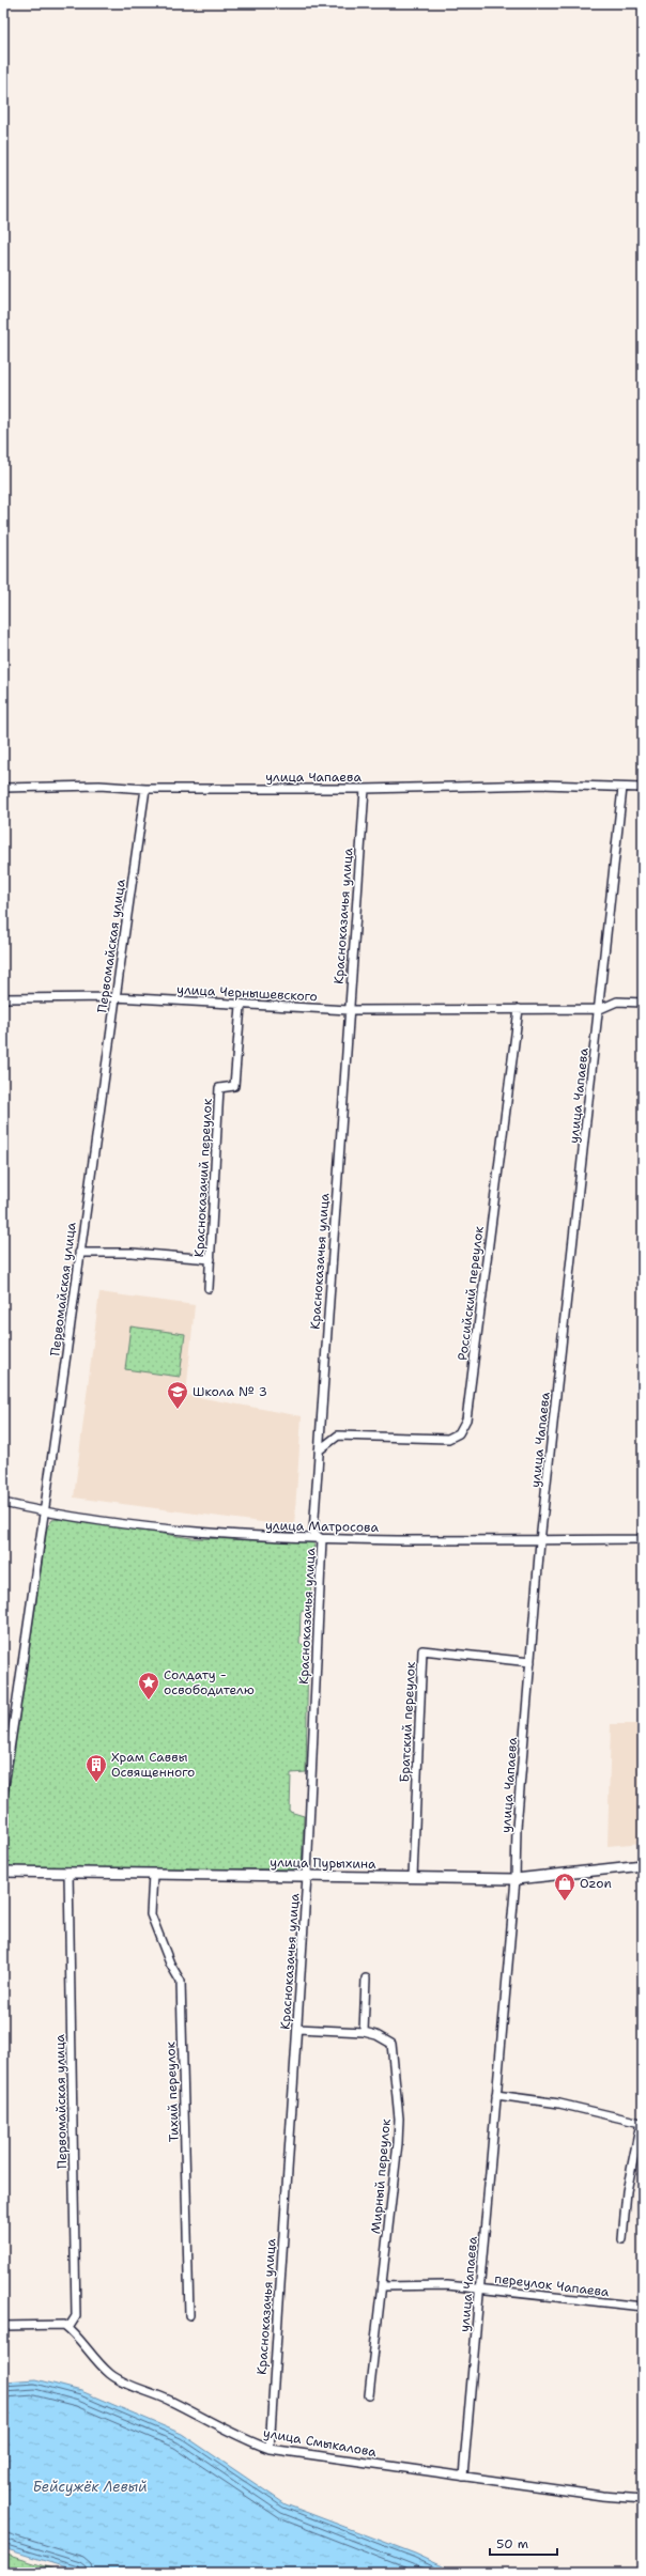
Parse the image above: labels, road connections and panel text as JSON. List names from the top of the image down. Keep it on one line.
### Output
{"streets":{"street":["улица Чапаева","Красноказачья улица","Первомайская улица","улица Чернышевского","Красноказачий переулок","Российский переулок","улица Матросова","Братский переулок","улица Пурыхина","Тихий переулок","Мирный переулок","переулок Чапаева","улица Смыкалова"]},"crossings":[["улица Чапаева","Красноказачья улица"],["улица Чапаева","Первомайская улица"],["улица Чапаева","улица Чернышевского"],["улица Чапаева","улица Матросова"],["улица Чапаева","Братский переулок"],["улица Чапаева","улица Пурыхина"],["улица Чапаева","переулок Чапаева"],["улица Чапаева","улица Смыкалова"],["Красноказачья улица","улица Чернышевского"],["Красноказачья улица","Российский переулок"],["Красноказачья улица","улица Матросова"],["Красноказачья улица","улица Пурыхина"],["Красноказачья улица","улица Смыкалова"],["Первомайская улица","улица Чернышевского"],["Первомайская улица","улица Матросова"],["Первомайская улица","улица Пурыхина"],["Первомайская улица","улица Смыкалова"],["улица Чернышевского","Красноказачий переулок"],["улица Чернышевского","Российский переулок"],["Братский переулок","улица Пурыхина"],["улица Пурыхина","Тихий переулок"],["Мирный переулок","переулок Чапаева"]],"water":["Бейсужёк Левый"],"places":{"school or university":["Школа № 3"],"place":["Солдату - освободителю"],"building":["Храм Саввы Освященного"],"shop":["Ozon"]},"scale_bar":"50 m"}
